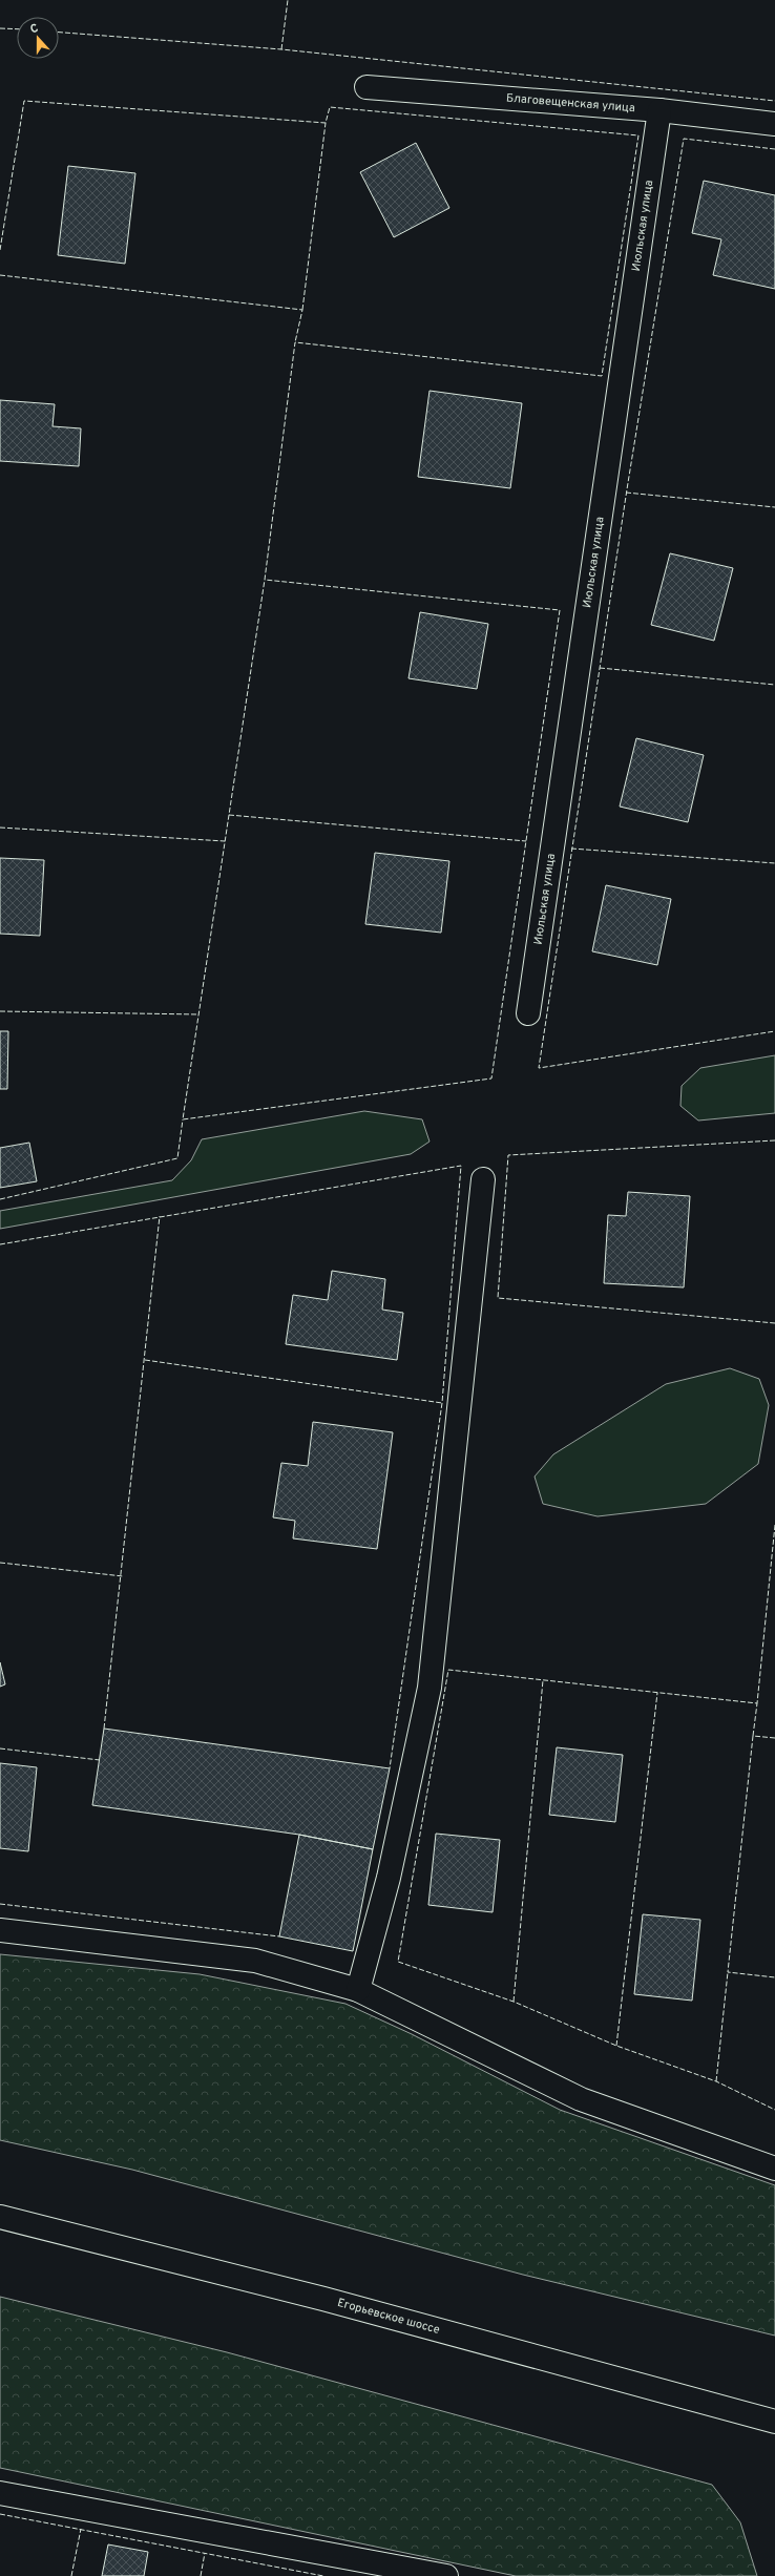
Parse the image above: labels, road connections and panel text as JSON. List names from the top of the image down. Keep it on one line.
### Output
{"streets":{"street":["Благовещенская улица","Июльская улица","Егорьевское шоссе"]},"crossings":[["Благовещенская улица","Июльская улица"]],"north":"top"}
